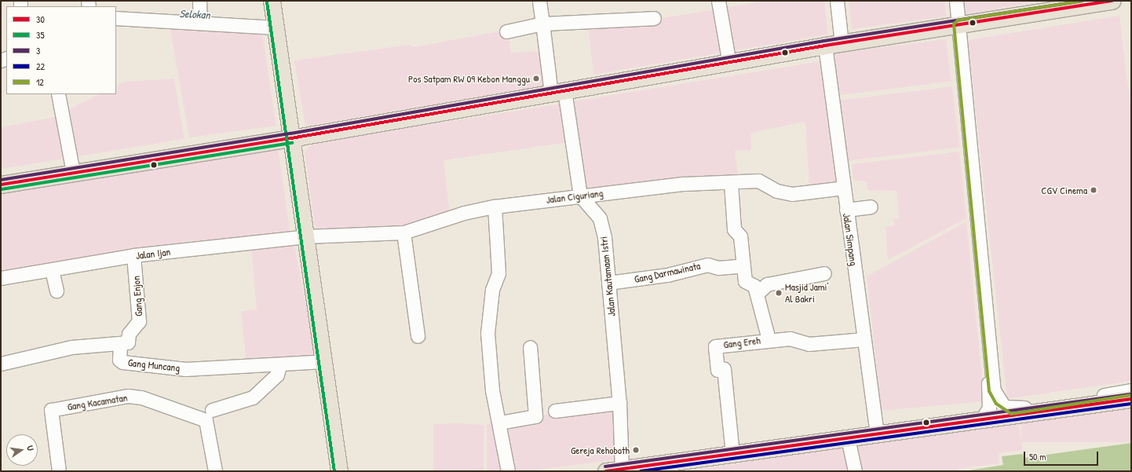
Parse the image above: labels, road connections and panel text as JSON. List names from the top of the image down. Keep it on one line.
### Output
{"streets":{"street":["Jalan Ciguriang","Jalan Simpang","Jalan Ijan","Gang Darmawinata","Jalan Kautamaan Istri","Gang Enjon","Gang Ereh","Gang Muncang","Gang Kacamatan"]},"crossings":[["Jalan Ciguriang","Jalan Simpang"],["Jalan Ciguriang","Jalan Ijan"],["Jalan Ciguriang","Jalan Kautamaan Istri"],["Jalan Simpang","Gang Ereh"],["Jalan Ijan","Gang Enjon"],["Gang Darmawinata","Jalan Kautamaan Istri"],["Gang Enjon","Gang Muncang"]],"water":["Selokan"],"places":["Pos Satpam RW 09 Kebon Manggu","CGV Cinema","Masjid Jami' Al Bakri","Gereja Rehoboth"],"lines":["transit line 30","transit line 3","transit line 12","transit line 35","transit line 22"],"legend":["30","35","3","22","12"],"scale_bar":"50 m","north":"right"}
